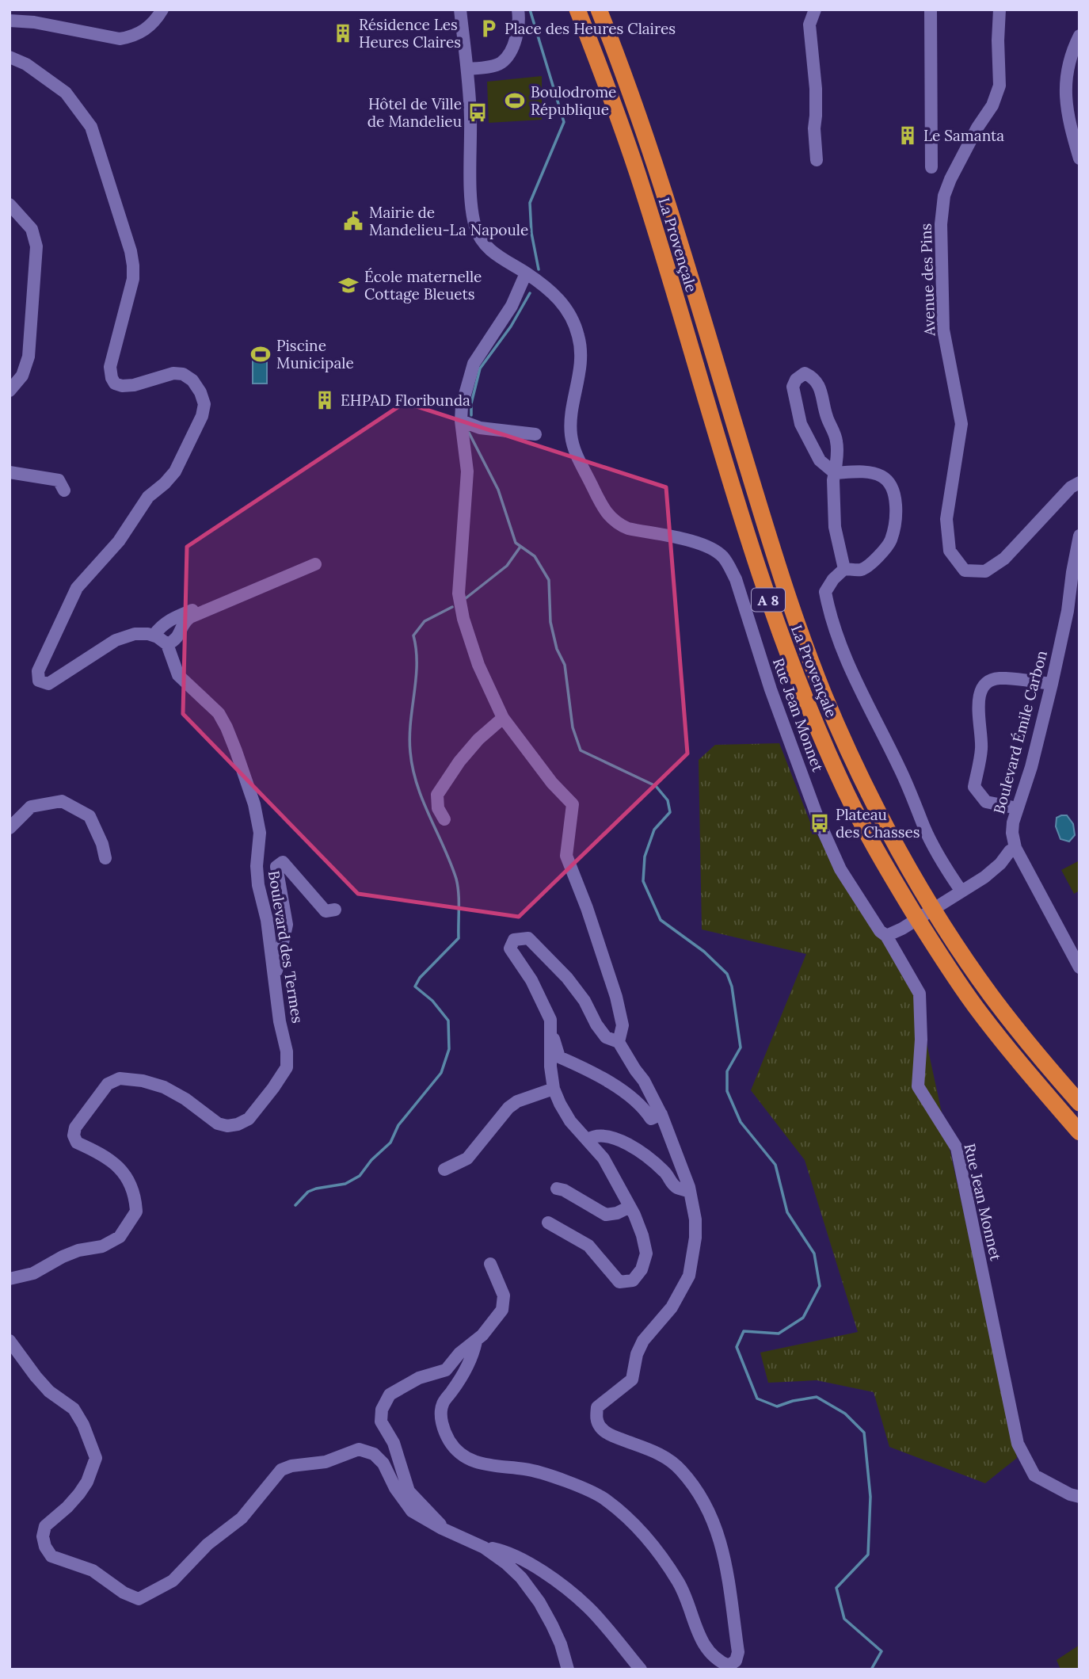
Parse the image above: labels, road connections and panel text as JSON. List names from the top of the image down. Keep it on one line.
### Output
{"streets":{"highway":["La Provençale","A 8"],"street":["Avenue des Pins","Rue Jean Monnet","Boulevard Émile Carbon","Boulevard des Termes"]},"places":{"parking":["Place des Heures Claires"],"building":["Résidence Les Heures Claires","Le Samanta","EHPAD Floribunda"],"sports":["Boulodrome République","Piscine Municipale"],"bus stop":["Hôtel de Ville de Mandelieu","Plateau des Chasses"],"public building":["Mairie de Mandelieu-La Napoule"],"school or university":["École maternelle Cottage Bleuets"]}}
